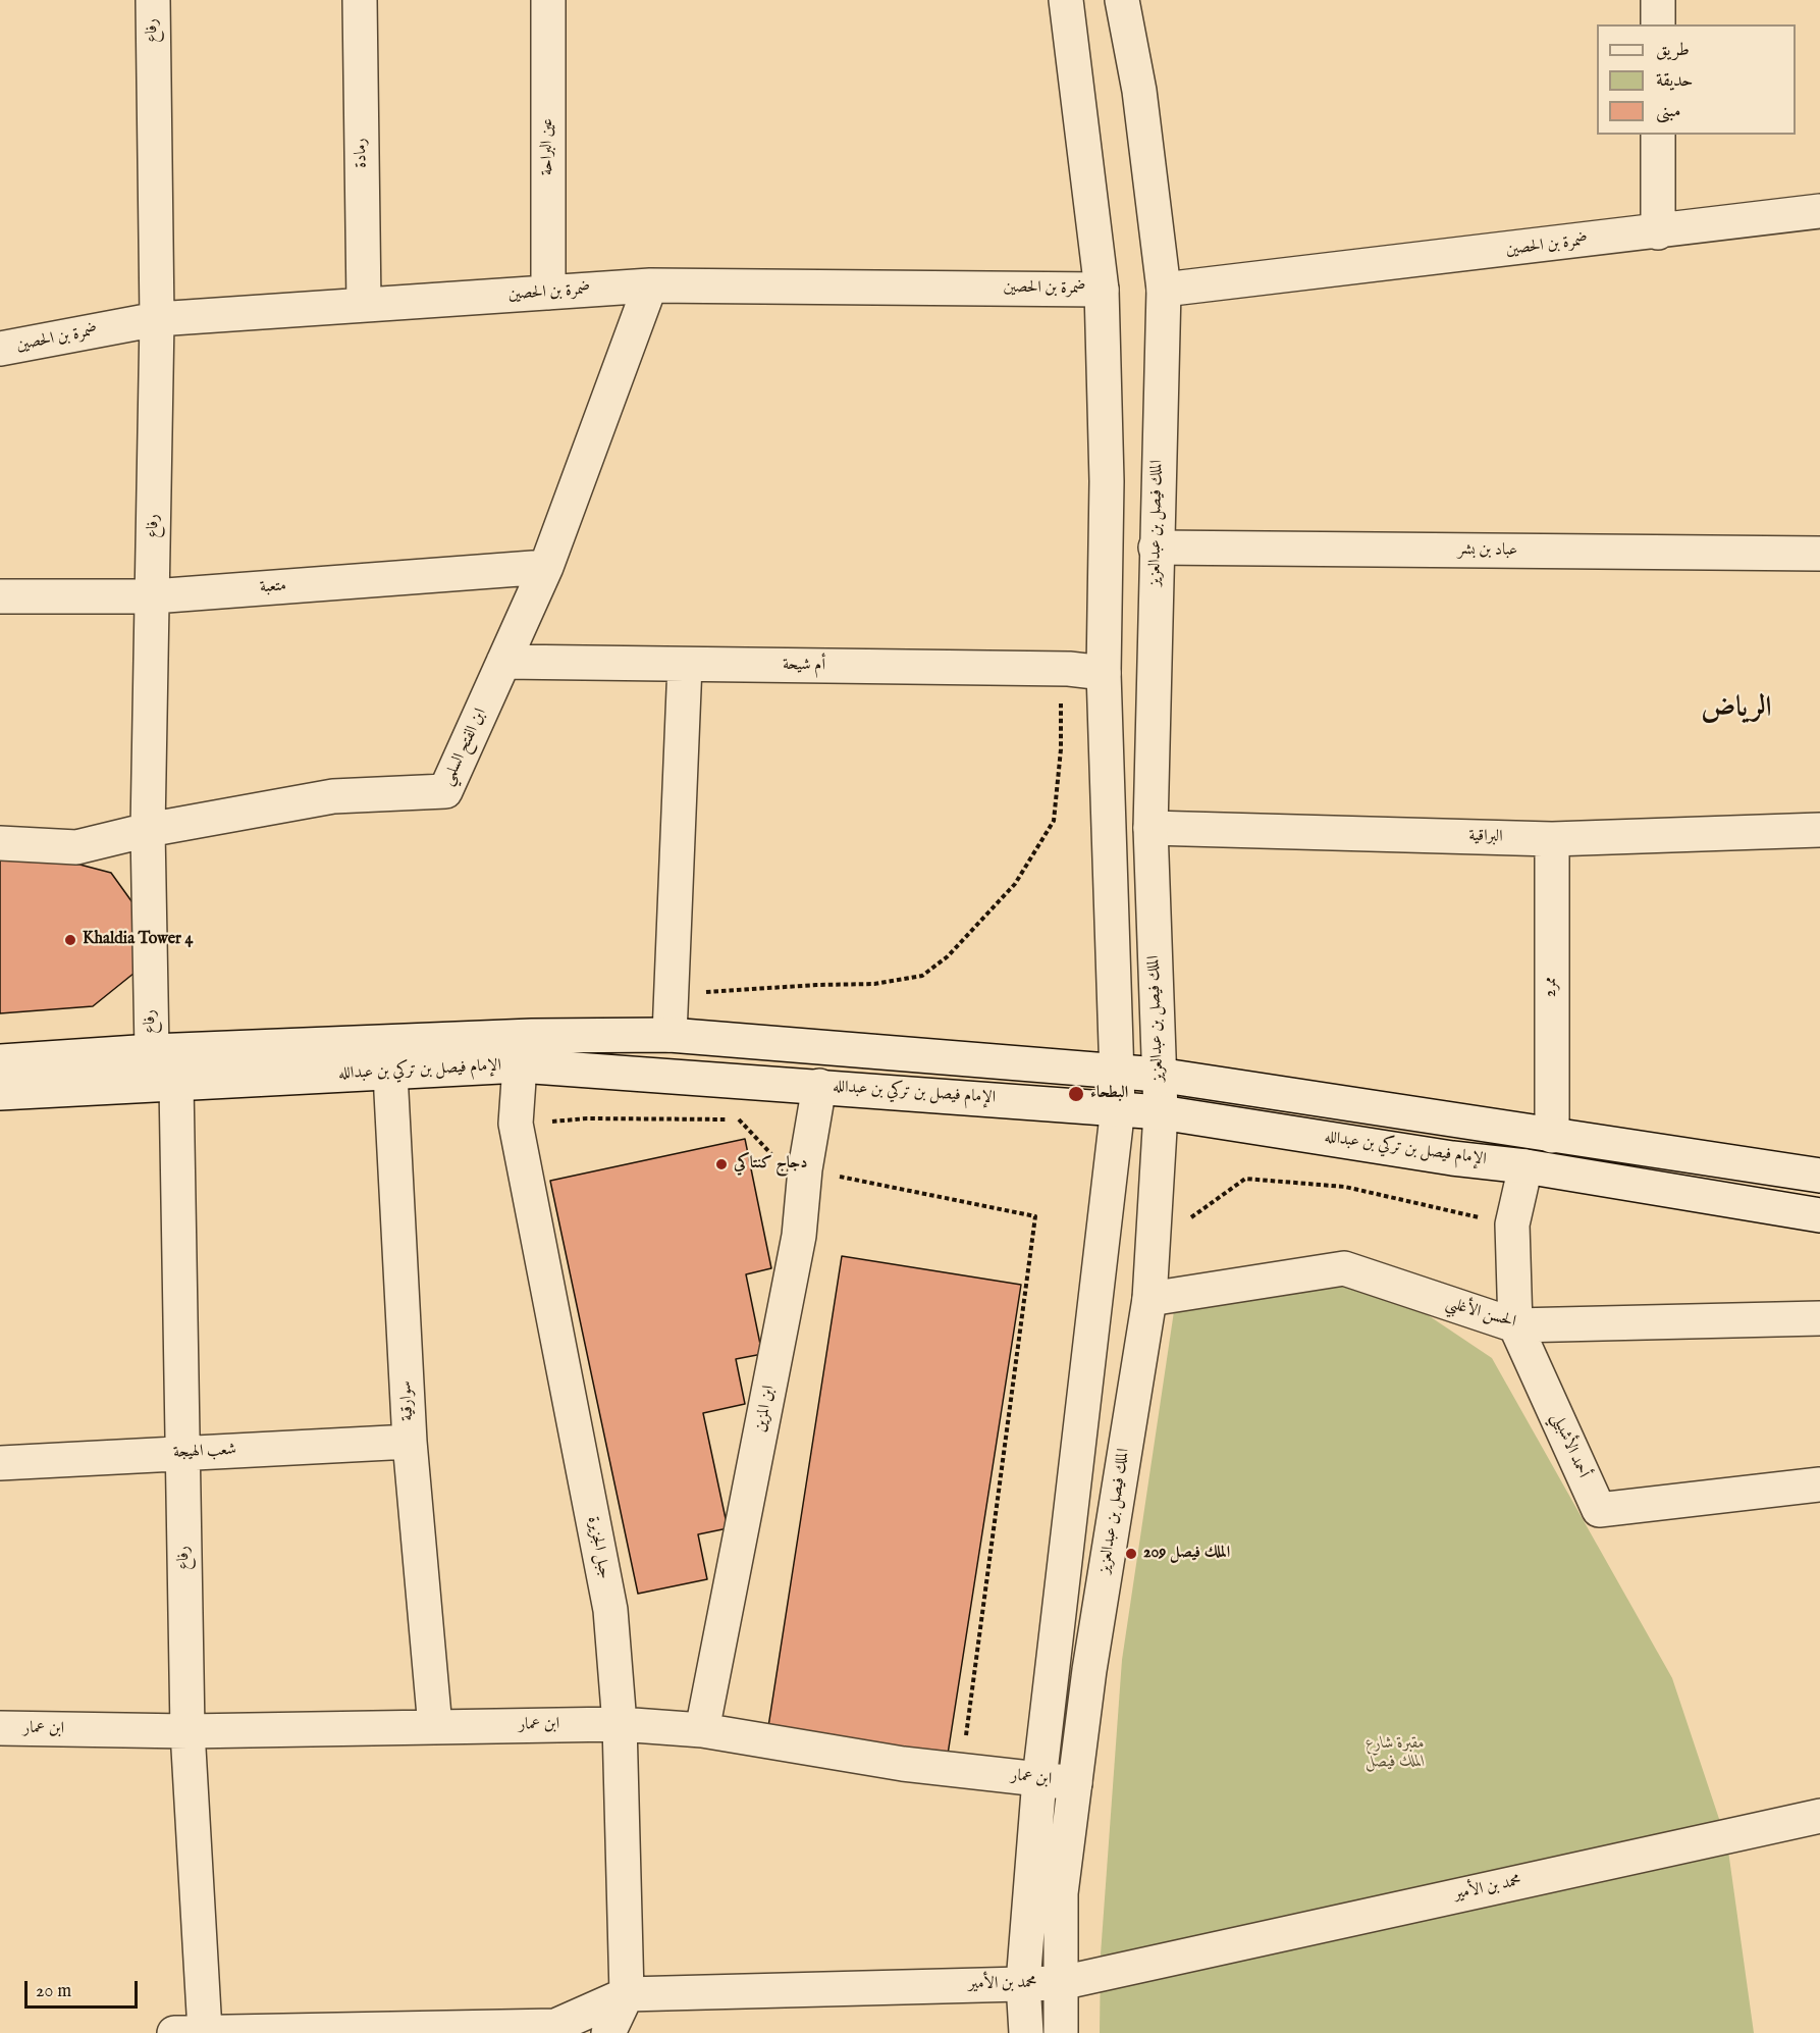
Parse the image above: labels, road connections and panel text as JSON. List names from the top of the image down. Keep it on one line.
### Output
{"streets":{"street":["رفاع","عين البراحة","رمادة","ضمرة بن الحصين","الملك فيصل بن عبدالعزيز","عباد بن بشر","متعبة","أم شيحة","ابن الفتح السلمي","البراقية","ممر2","الإمام فيصل بن تركي بن عبدالله","الحسن الأغلبي","سوارقية","ابن المزين","أحمد الأشبيلي","شعب الهيجة","جبل الجزيرة","ابن عمار","محمد بن الأمير"]},"crossings":[["رفاع","ضمرة بن الحصين"],["رفاع","متعبة"],["رفاع","ابن الفتح السلمي"],["رفاع","الإمام فيصل بن تركي بن عبدالله"],["رفاع","شعب الهيجة"],["رفاع","ابن عمار"],["رفاع","محمد بن الأمير"],["عين البراحة","ضمرة بن الحصين"],["رمادة","ضمرة بن الحصين"],["ضمرة بن الحصين","الملك فيصل بن عبدالعزيز"],["ضمرة بن الحصين","ابن الفتح السلمي"],["الملك فيصل بن عبدالعزيز","عباد بن بشر"],["الملك فيصل بن عبدالعزيز","البراقية"],["الملك فيصل بن عبدالعزيز","الإمام فيصل بن تركي بن عبدالله"],["الملك فيصل بن عبدالعزيز","الحسن الأغلبي"],["الملك فيصل بن عبدالعزيز","ابن عمار"],["الملك فيصل بن عبدالعزيز","محمد بن الأمير"],["متعبة","ابن الفتح السلمي"],["أم شيحة","ابن الفتح السلمي"],["البراقية","ممر2"],["ممر2","الإمام فيصل بن تركي بن عبدالله"],["الإمام فيصل بن تركي بن عبدالله","سوارقية"],["الإمام فيصل بن تركي بن عبدالله","ابن المزين"],["الإمام فيصل بن تركي بن عبدالله","أحمد الأشبيلي"],["الإمام فيصل بن تركي بن عبدالله","جبل الجزيرة"],["الحسن الأغلبي","أحمد الأشبيلي"],["سوارقية","شعب الهيجة"],["سوارقية","ابن عمار"],["ابن المزين","ابن عمار"],["جبل الجزيرة","ابن عمار"],["جبل الجزيرة","محمد بن الأمير"]],"districts":["الرياض"],"parks":["مقبرة شارع الملك فيصل"],"places":["Khaldia Tower 4","البطحاء","دجاج كنتاكي","الملك فيصل 209"],"legend":["طريق","حديقة","مبنى"],"scale_bar":"20 m"}
